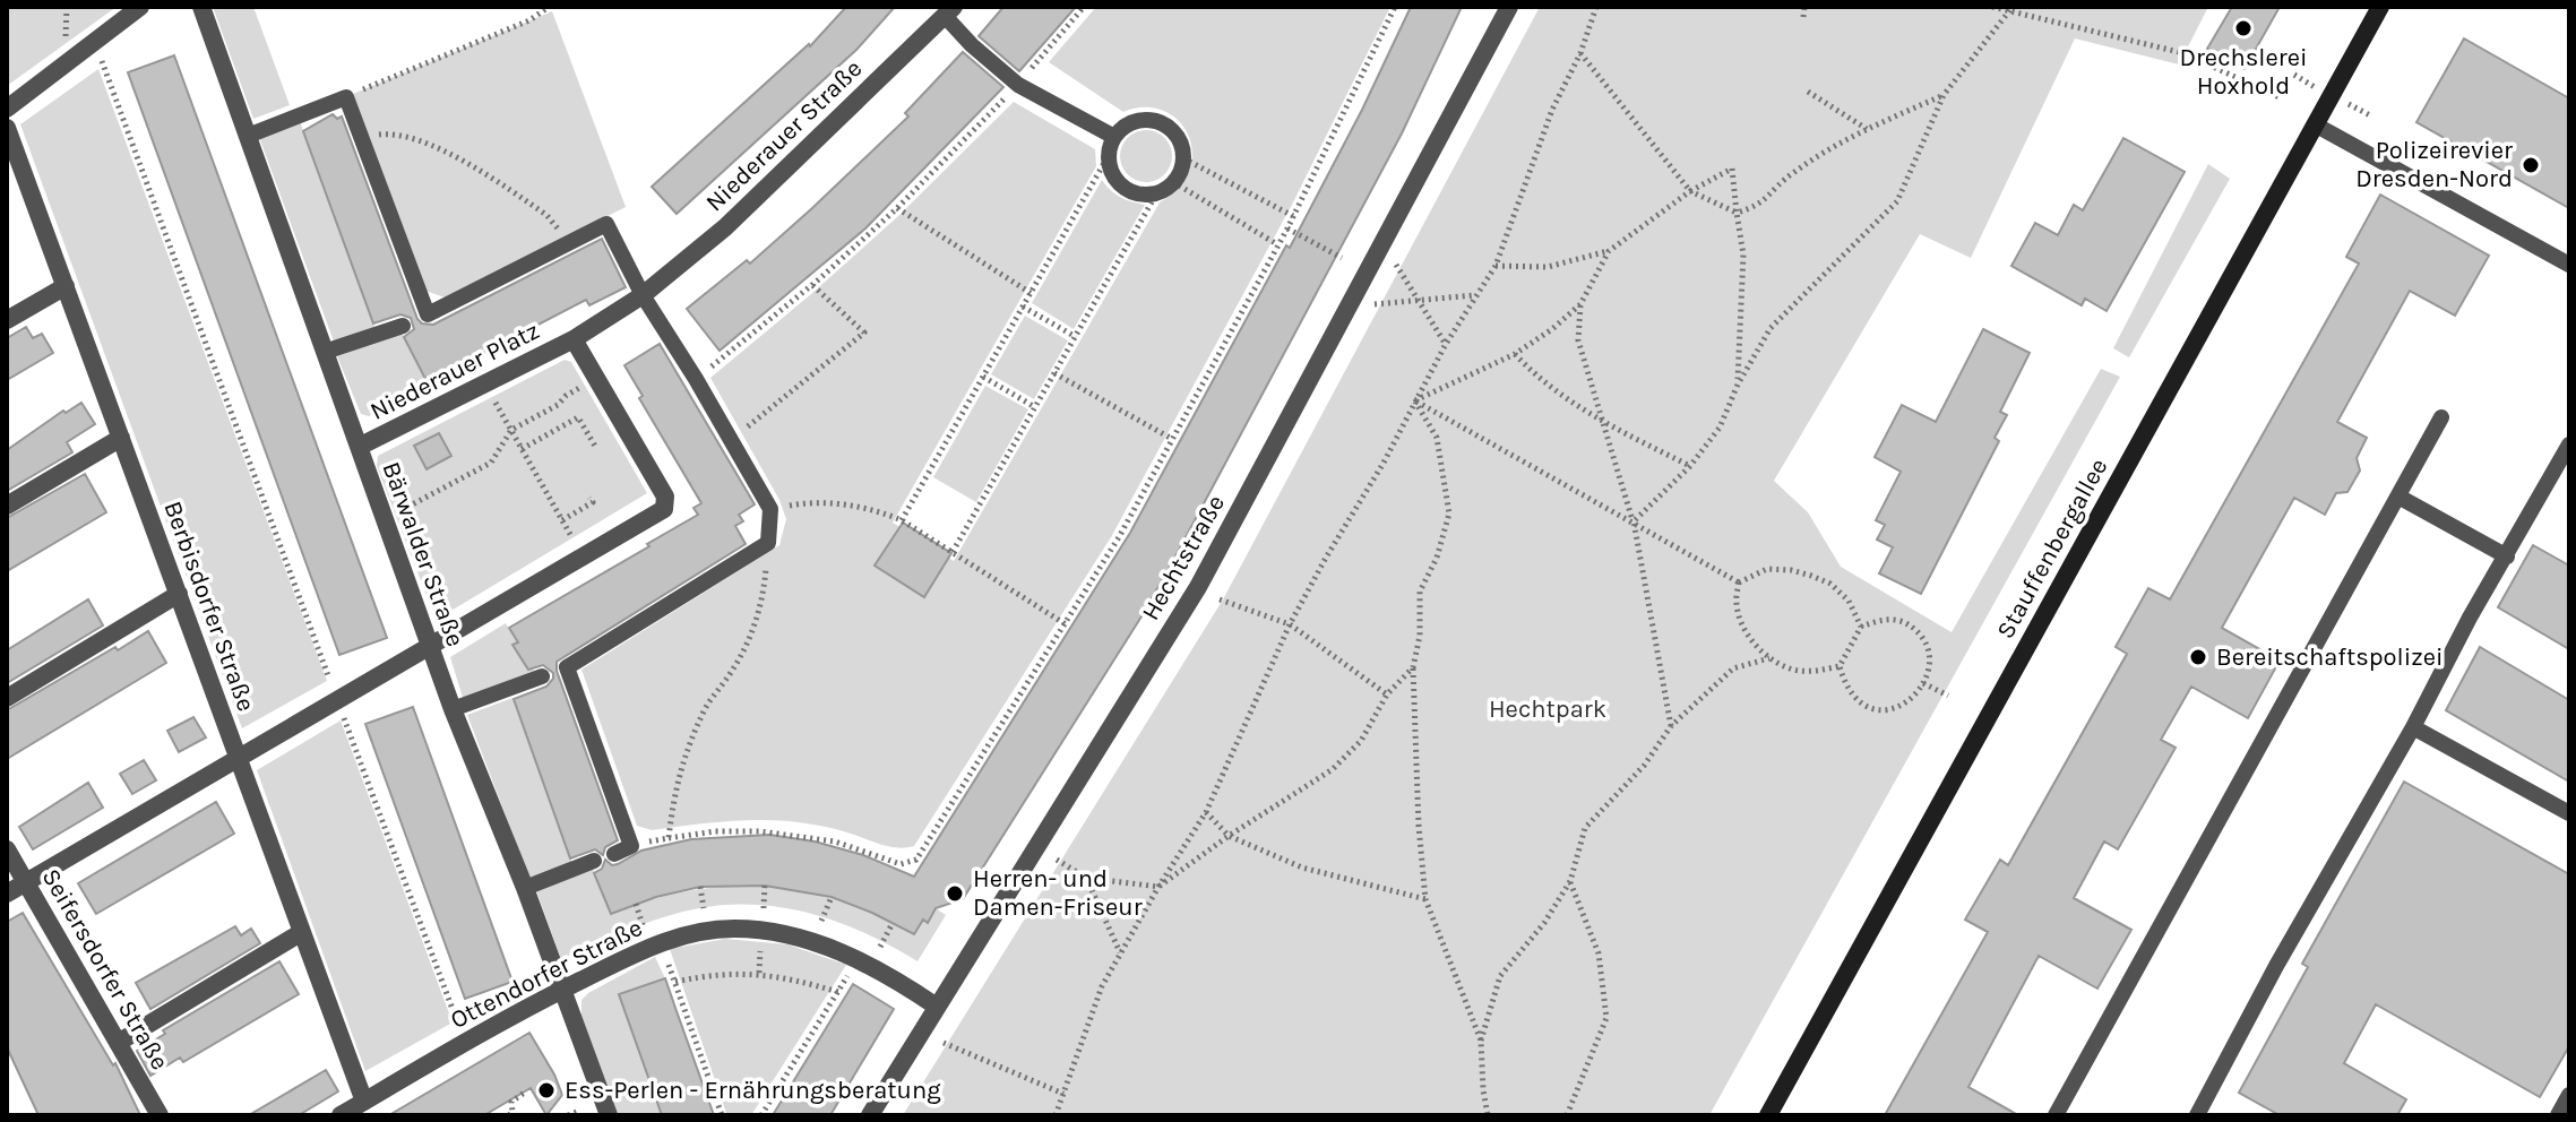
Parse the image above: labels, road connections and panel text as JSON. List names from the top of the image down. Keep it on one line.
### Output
{"streets":{"main road":["Stauffenbergallee"],"street":["Niederauer Straße","Niederauer Platz","Bärwalder Straße","Hechtstraße","Berbisdorfer Straße","Seifersdorfer Straße","Ottendorfer Straße"]},"crossings":[["Niederauer Straße","Niederauer Platz"],["Niederauer Platz","Bärwalder Straße"],["Niederauer Platz","Berbisdorfer Straße"],["Niederauer Platz","Seifersdorfer Straße"],["Bärwalder Straße","Ottendorfer Straße"],["Hechtstraße","Ottendorfer Straße"],["Berbisdorfer Straße","Ottendorfer Straße"]],"parks":["Hechtpark"],"places":["Drechslerei Hoxhold","Polizeirevier Dresden-Nord","Bereitschaftspolizei","Herren- und Damen-Friseur","Ess-Perlen - Ernährungsberatung"]}
